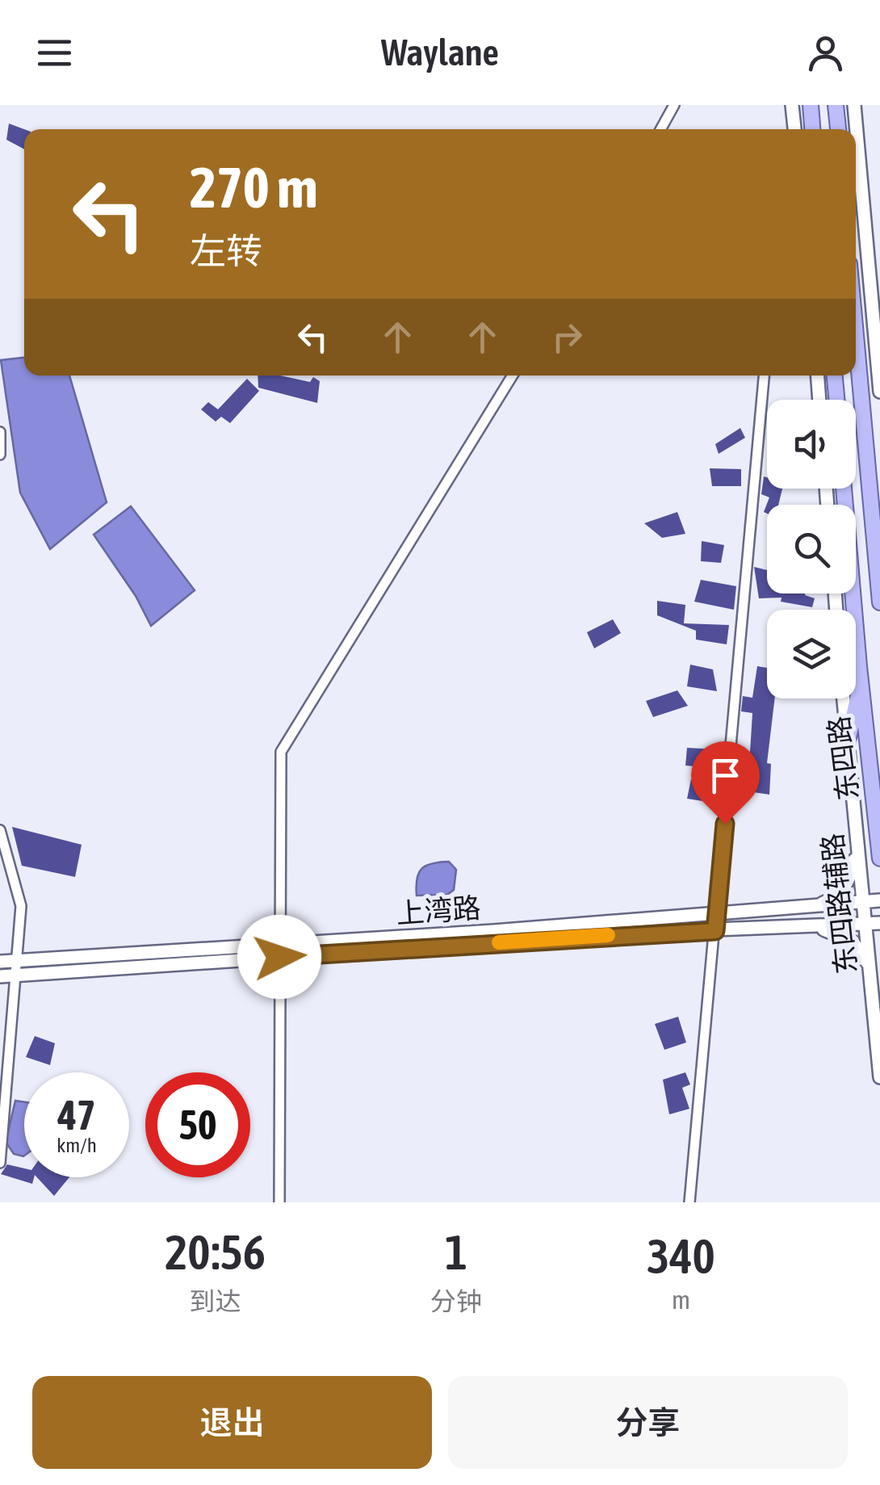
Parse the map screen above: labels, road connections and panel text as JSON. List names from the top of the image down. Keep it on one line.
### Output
{"streets":{"main road":["东四路","东四路辅路","上湾路"]},"crossings":[["东四路辅路","上湾路"]],"page":{"header":"Waylane","turn":["270 m","左转"],"speed":"47 km/h","limit":"50","eta":["20:56","到达","1","分钟","340","m"],"buttons":["退出","分享"]}}
